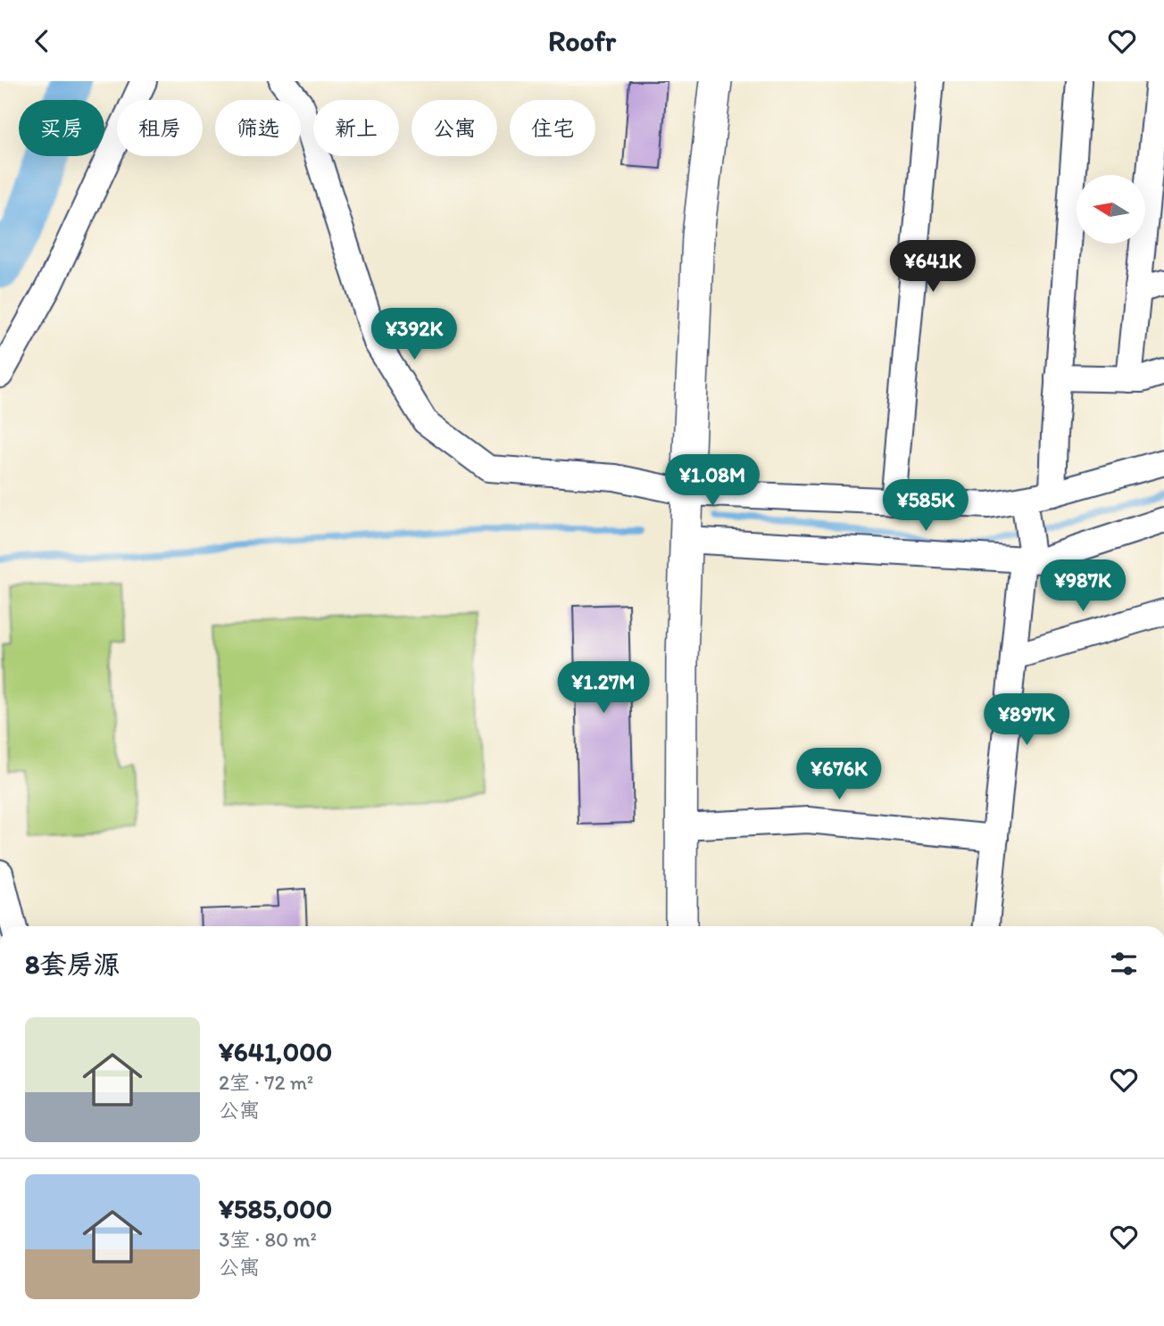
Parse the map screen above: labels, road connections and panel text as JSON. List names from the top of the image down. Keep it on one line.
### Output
{"north":"left","page":{"header":"Roofr","chip":["买房","租房","筛选","新上","公寓","住宅"],"price":["¥641K","¥392K","¥1.08M","¥585K","¥987K","¥1.27M","¥897K","¥676K"],"heading":"8套房源","list":[{"name":"¥641,000","note":"2室 · 72 m² · 公寓"},{"name":"¥585,000","note":"3室 · 80 m² · 公寓"}]}}
